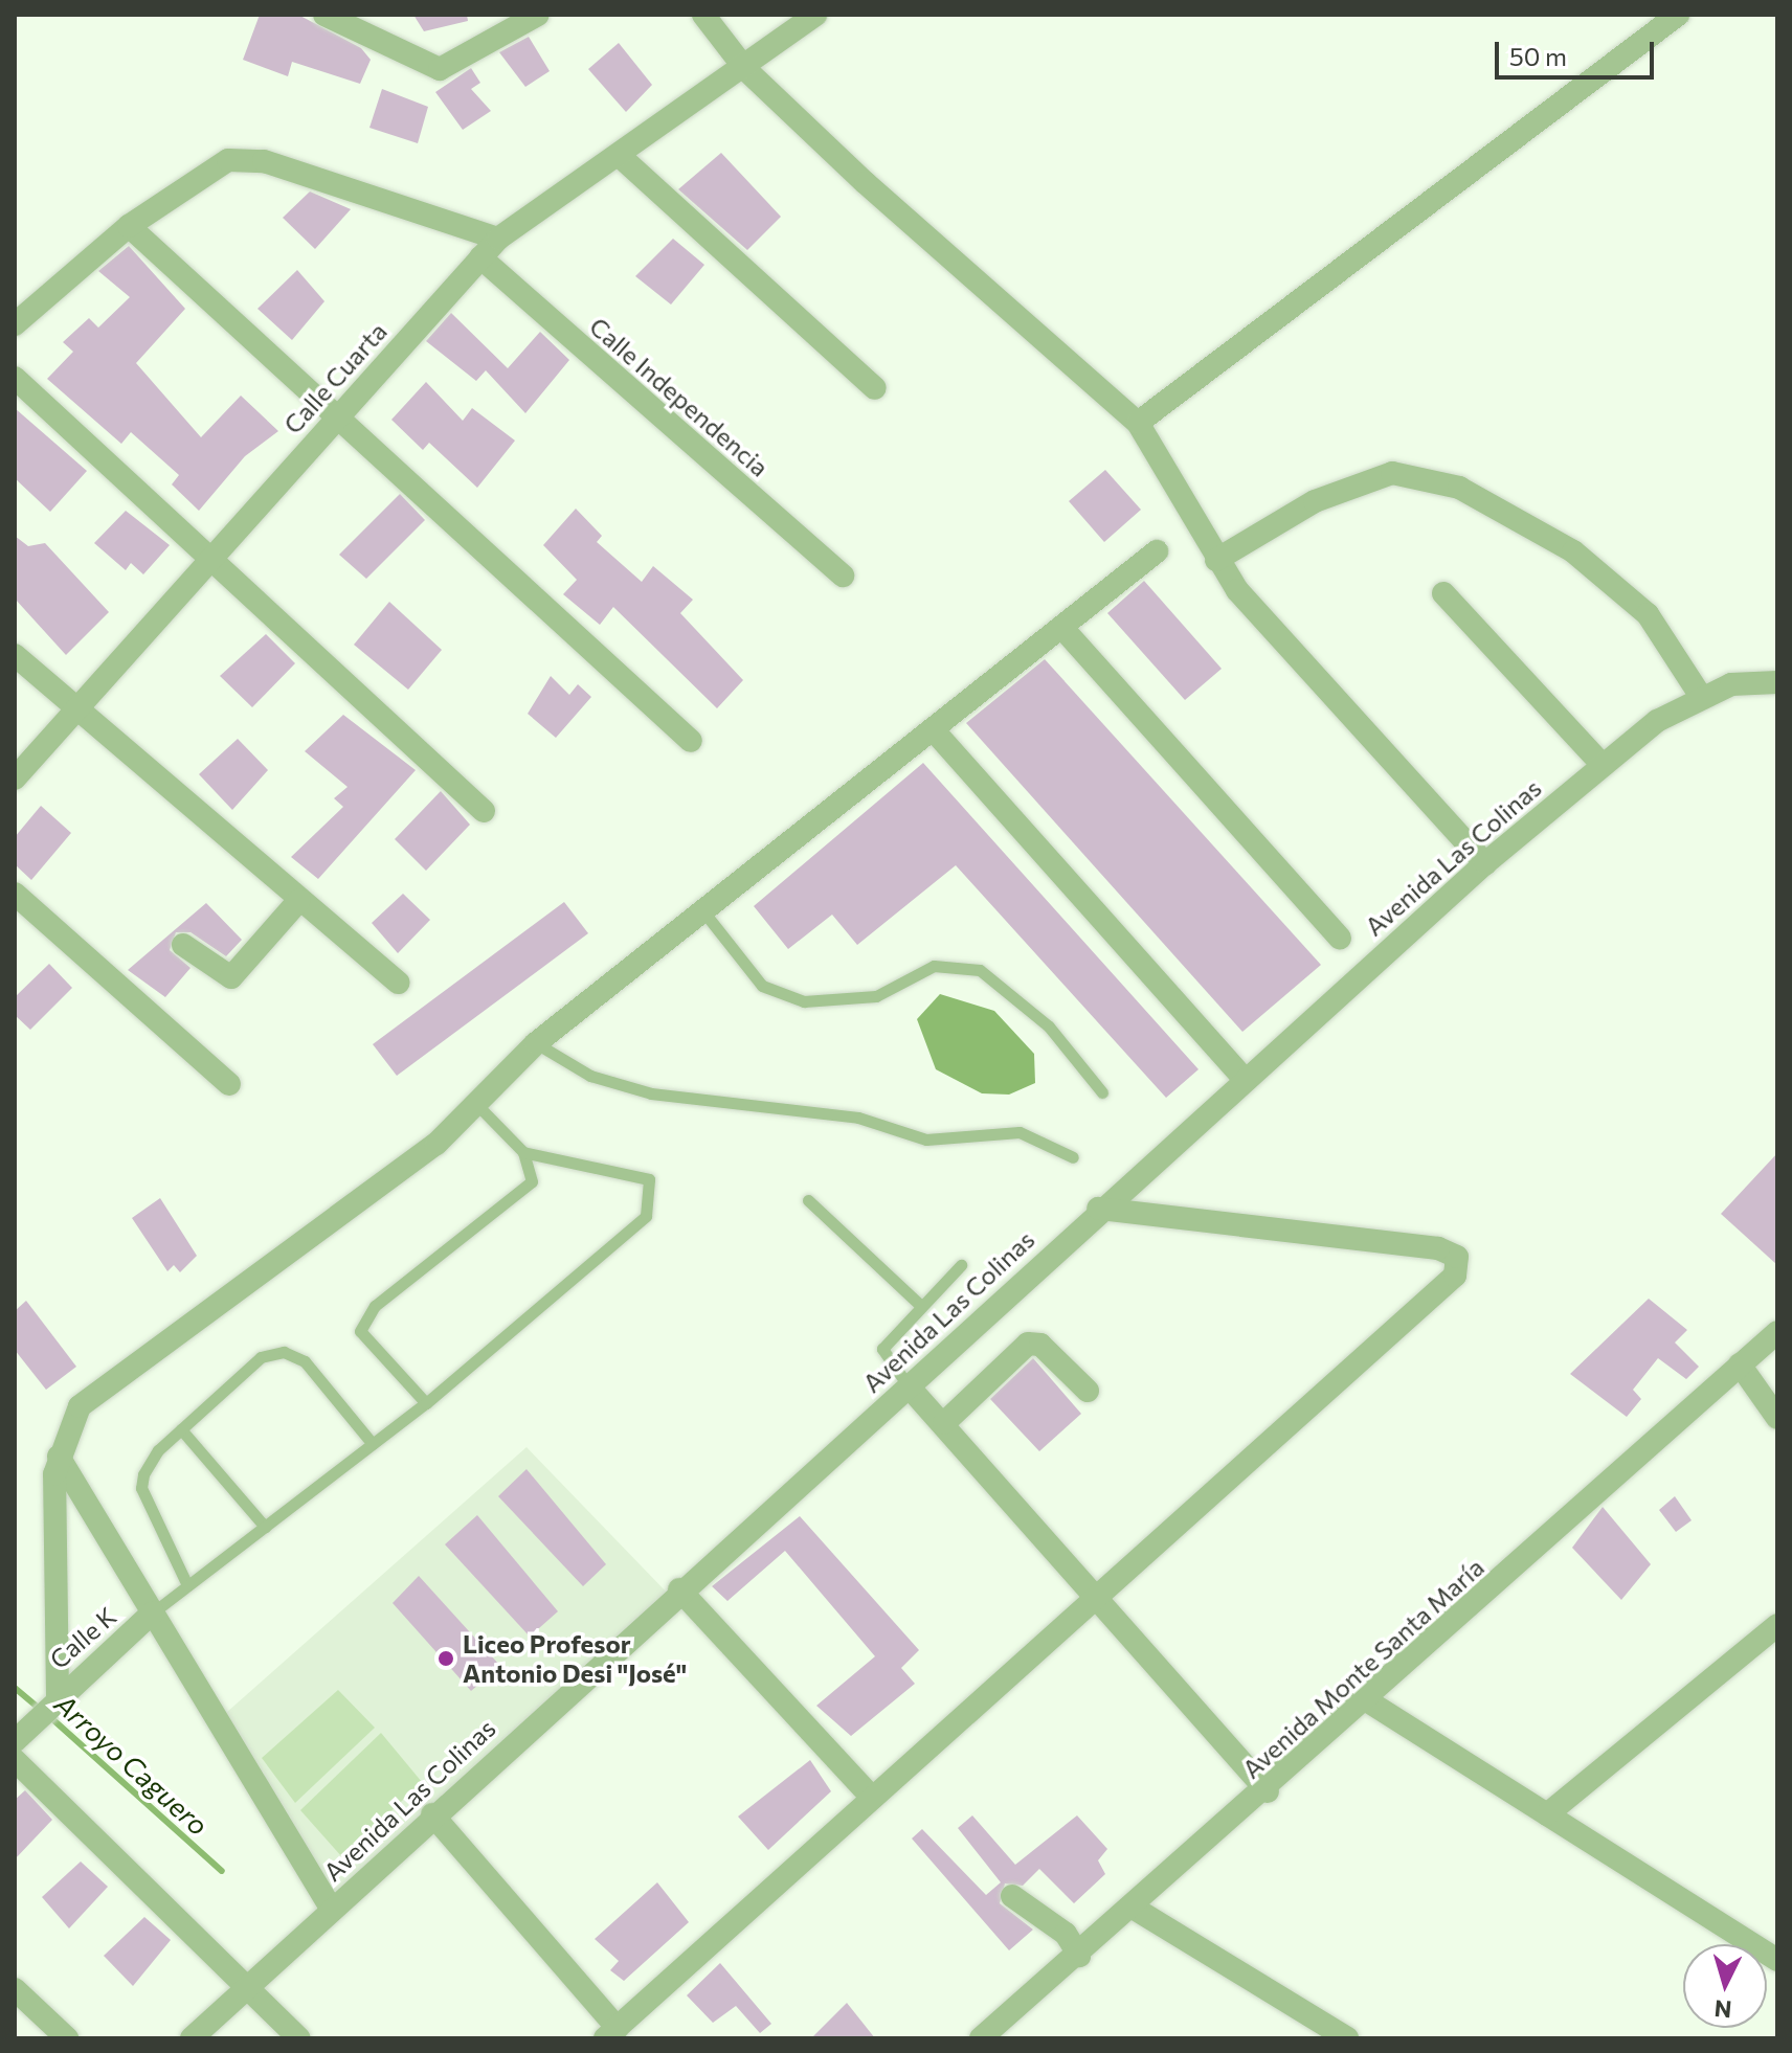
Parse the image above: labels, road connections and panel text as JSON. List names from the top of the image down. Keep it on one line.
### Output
{"streets":{"street":["Calle Cuarta","Calle Independencia","Avenida Las Colinas","Calle K","Avenida Monte Santa María"]},"crossings":[["Calle Cuarta","Calle Independencia"]],"water":["Arroyo Caguero"],"places":["Liceo Profesor Antonio Desi \"José\""],"scale_bar":"50 m","north":"bottom"}
